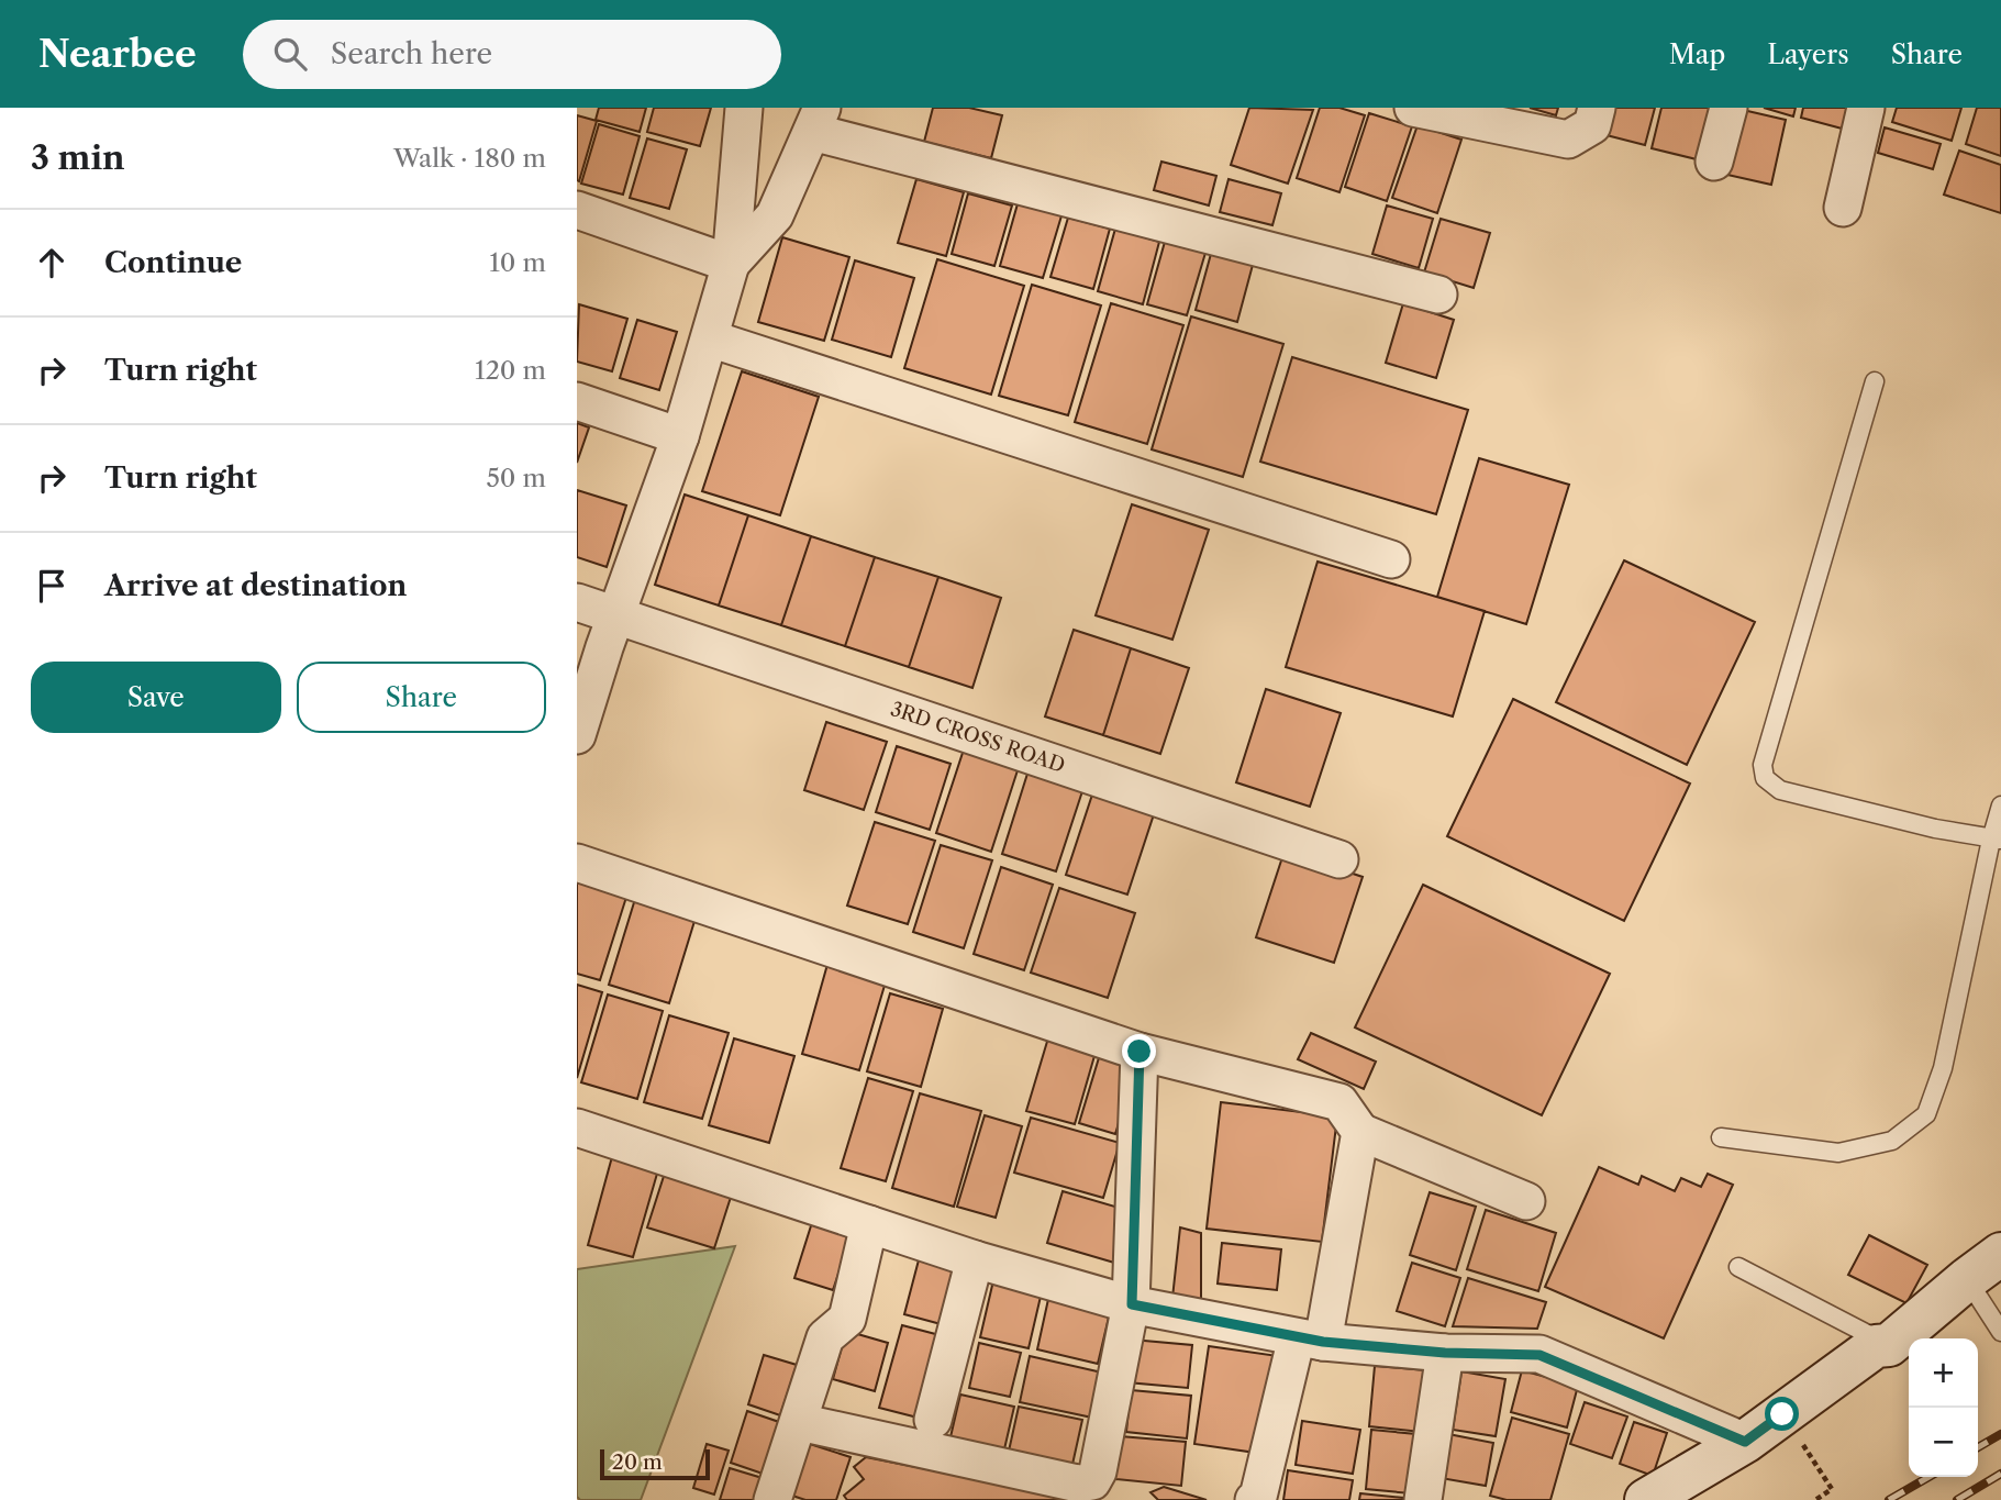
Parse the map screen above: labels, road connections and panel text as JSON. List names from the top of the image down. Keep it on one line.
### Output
{"streets":{"street":["3RD CROSS ROAD"]},"scale_bar":"20 m","page":{"header":"Nearbee","search":"Search here","nav":["Map","Layers","Share"],"heading":["3 min","Walk · 180 m"],"list":[["Continue","10 m"],["Turn right","120 m"],["Turn right","50 m"],"Arrive at destination"],"buttons":["Save","Share"],"map_buttons":["+","−"],"scale":"20 m"}}
